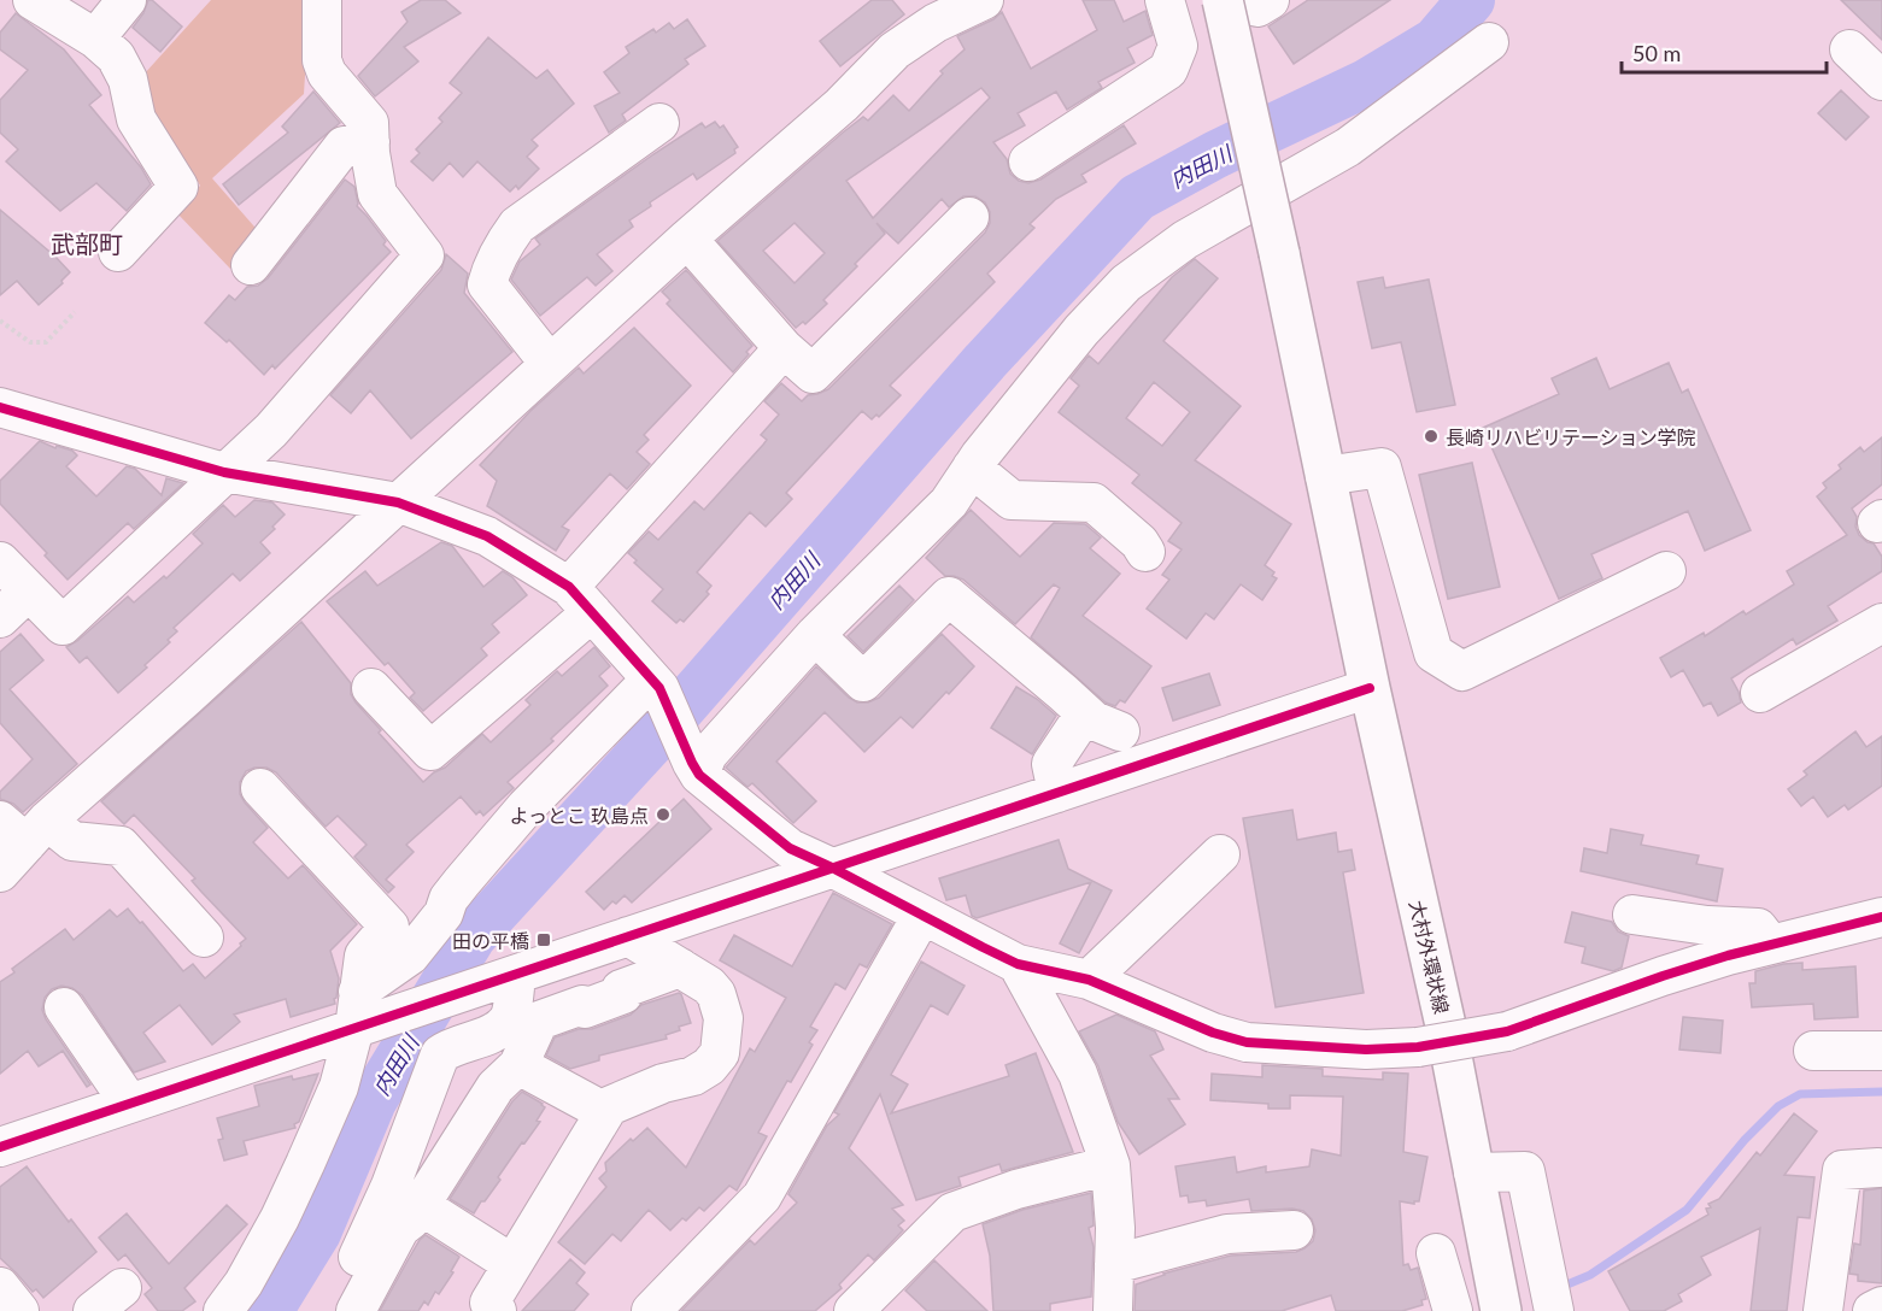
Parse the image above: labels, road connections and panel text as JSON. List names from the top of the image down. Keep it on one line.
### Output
{"streets":{"main road":["大村外環状線"]},"districts":["武部町"],"water":["内田川"],"places":{"other":["長崎リハビリテーション学院","よっとこ 玖島点"],"transit":["田の平橋"]},"scale_bar":"50 m"}
